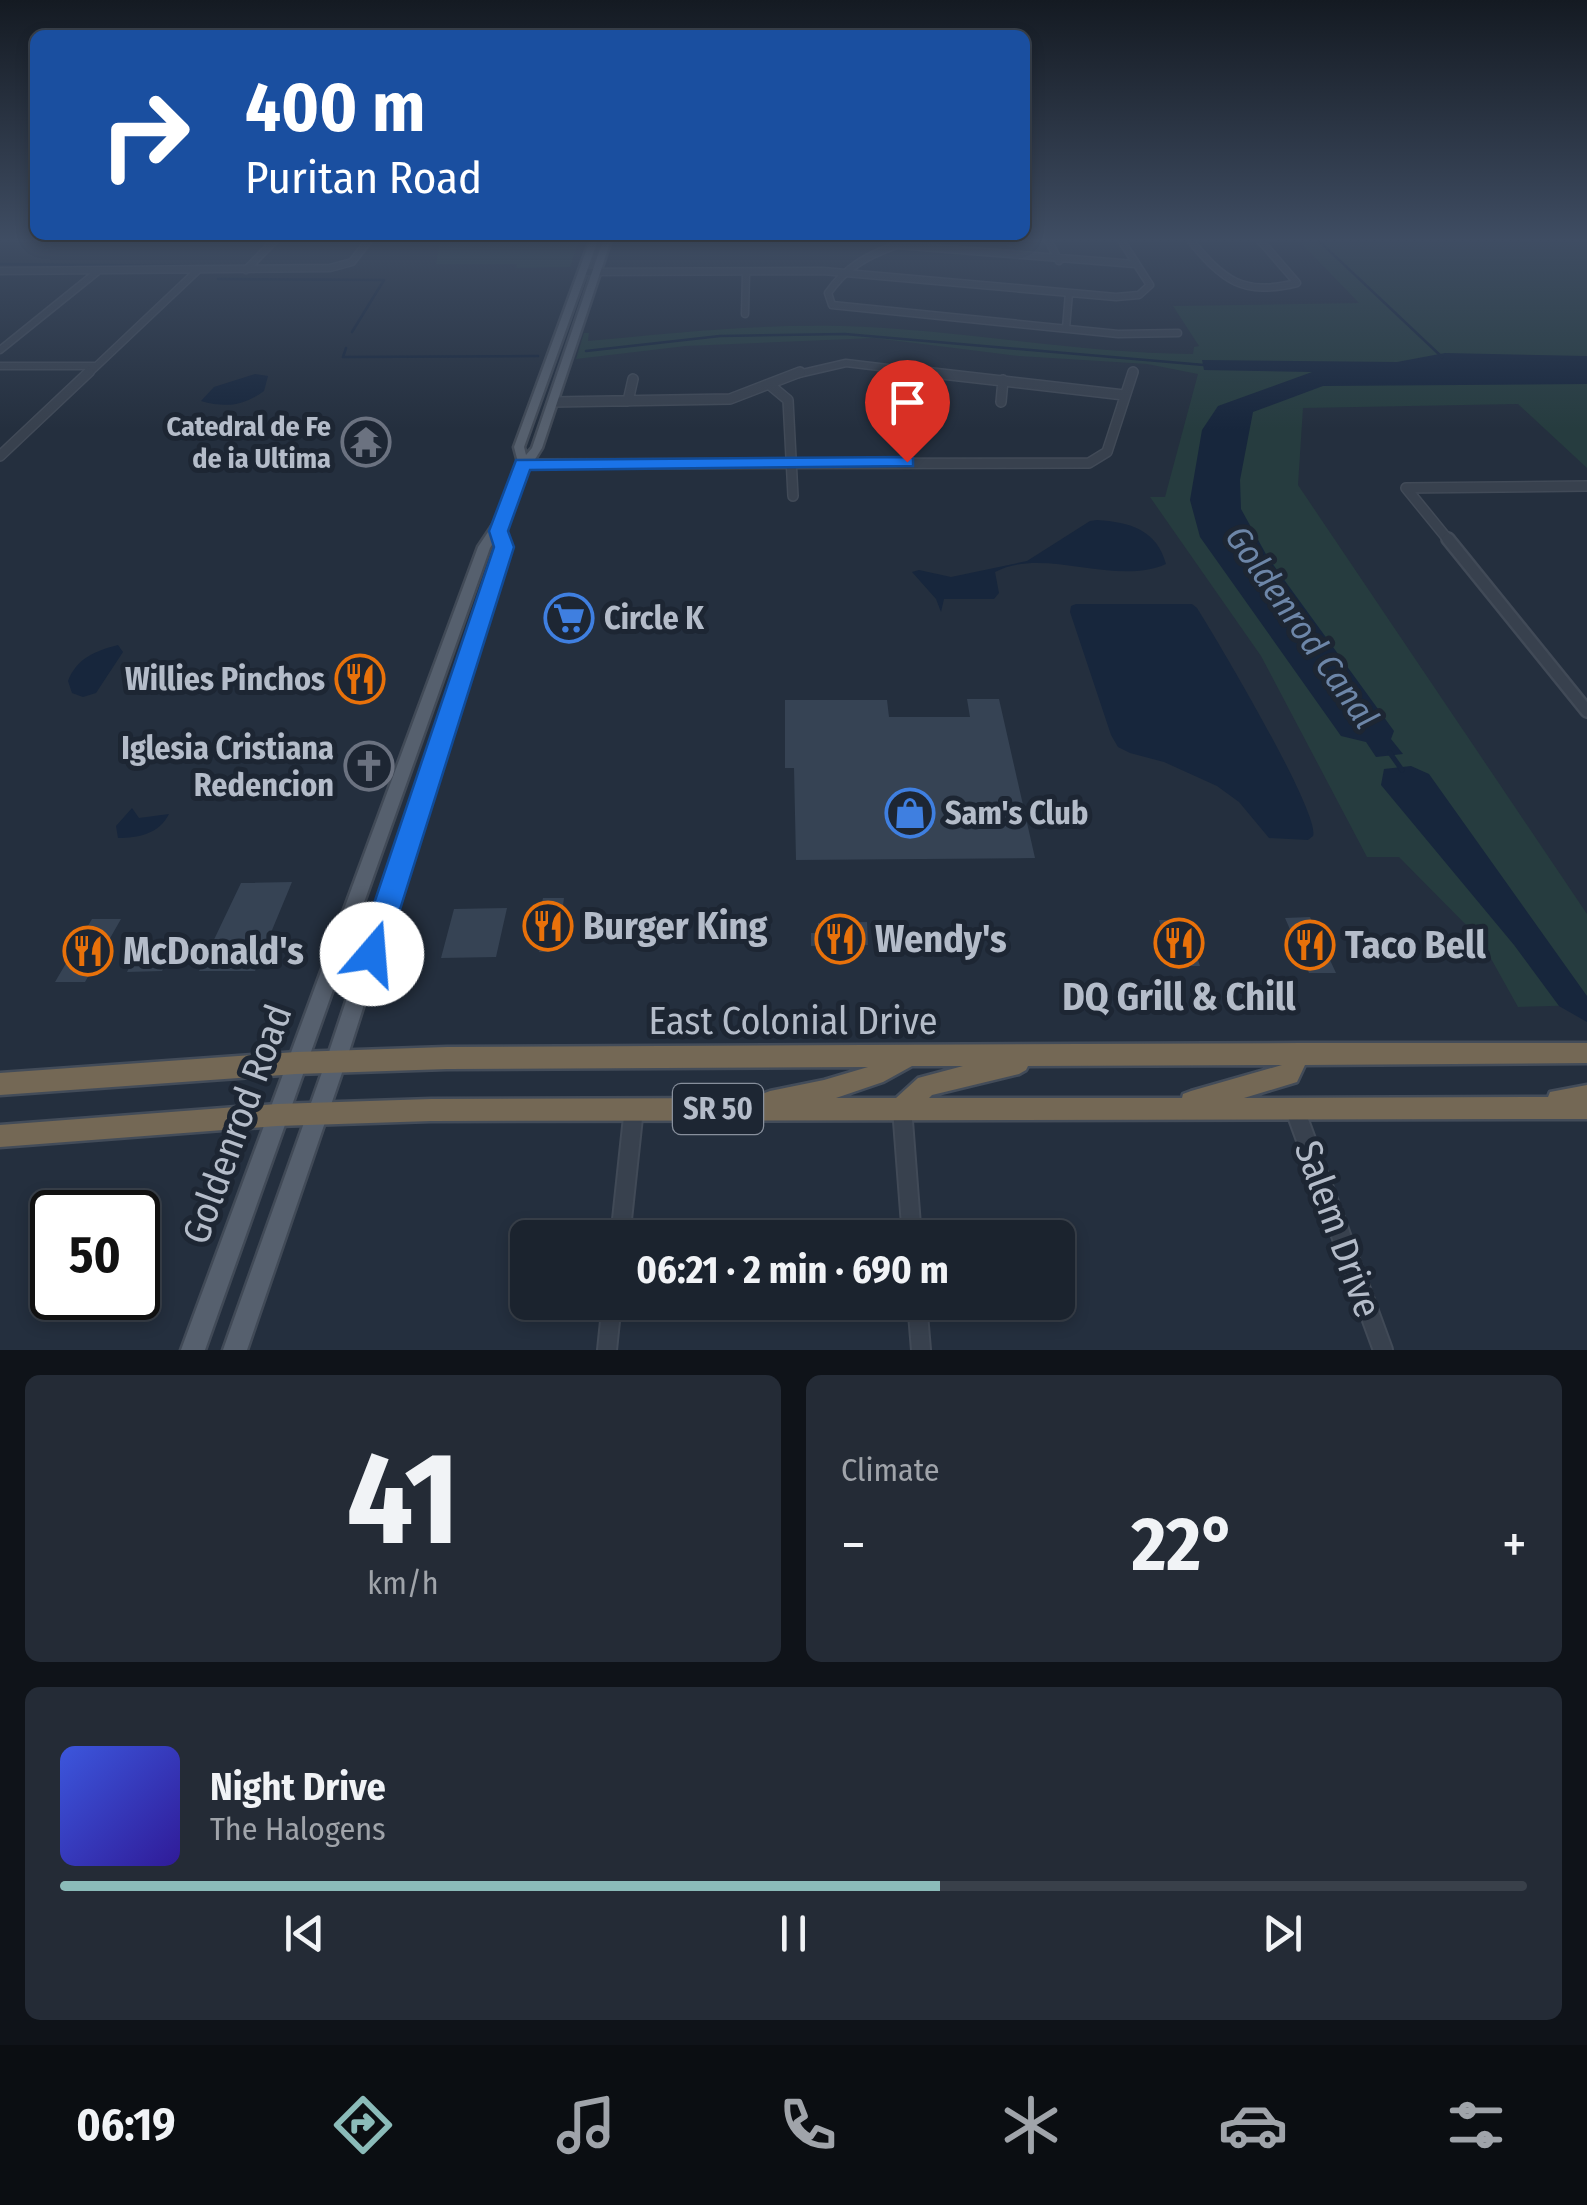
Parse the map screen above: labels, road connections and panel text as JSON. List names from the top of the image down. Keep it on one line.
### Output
{"streets":{"highway":["East Colonial Drive","SR 50"],"main road":["Goldenrod Road"],"street":["Salem Drive"]},"crossings":[["East Colonial Drive","Goldenrod Road"],["SR 50","Goldenrod Road"],["SR 50","Salem Drive"]],"water":["Goldenrod Canal"],"places":{"temple":["Catedral de Fe de ia Ultima"],"supermarket":["Circle K"],"restaurant":["Willies Pinchos","Burger King","Wendy's","DQ Grill & Chill","Taco Bell","McDonald's"],"church":["Iglesia Cristiana Redencion"],"shop":["Sam's Club"]},"page":{"turn":["400 m","Puritan Road"],"limit":"50","trip":"06:21 · 2 min · 690 m","tile":[["41","km/h"],"Climate"],"heat":["−","22°","+"],"song":["Night Drive","The Halogens"],"tabs":"06:19"}}
